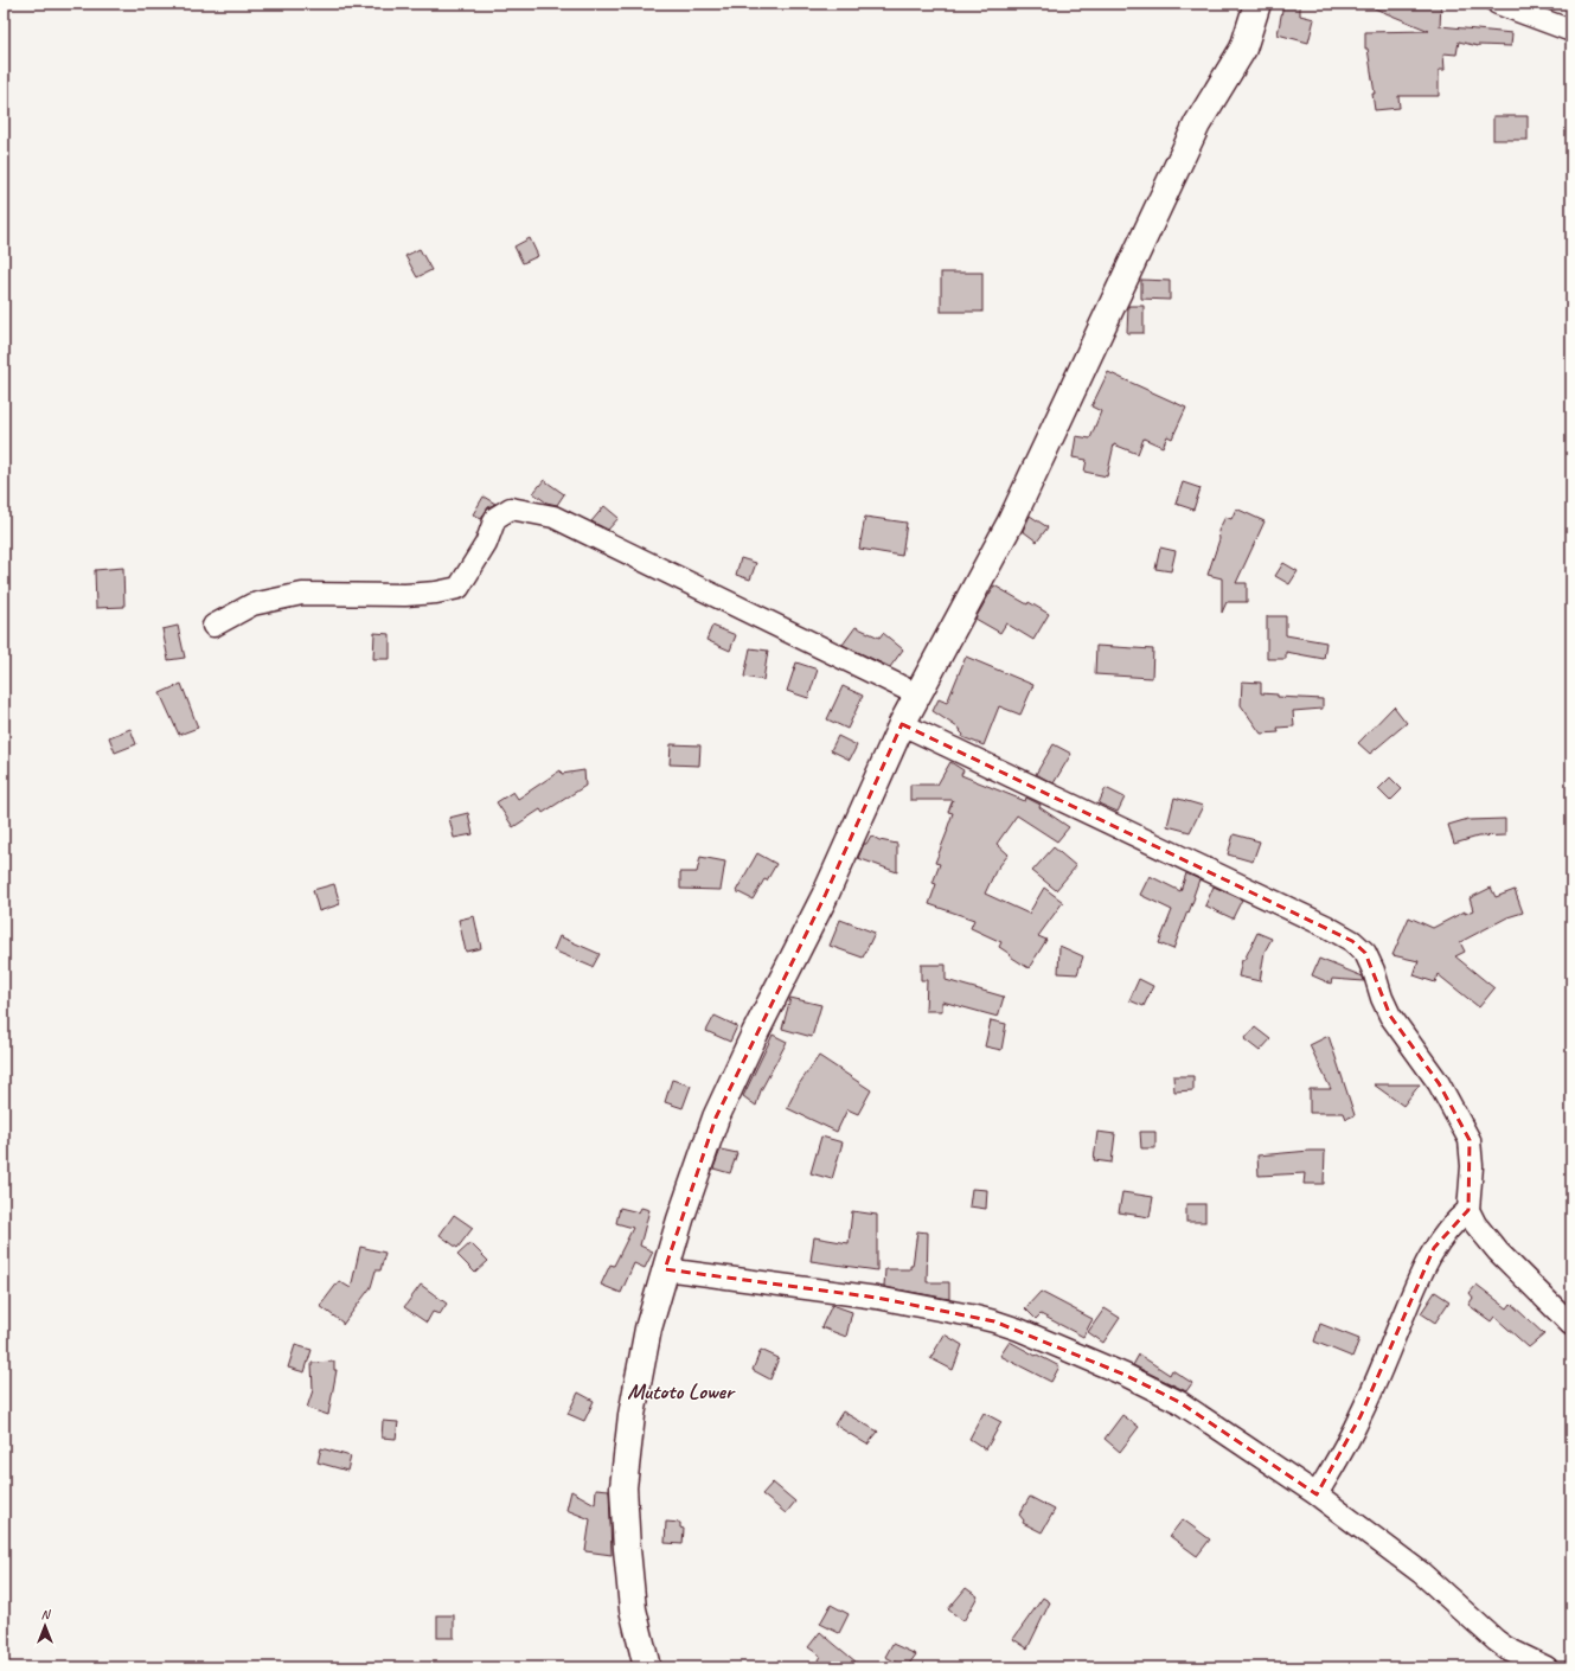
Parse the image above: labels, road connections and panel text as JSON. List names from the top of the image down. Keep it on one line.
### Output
{"districts":["Mutoto Lower"],"north":"top"}
